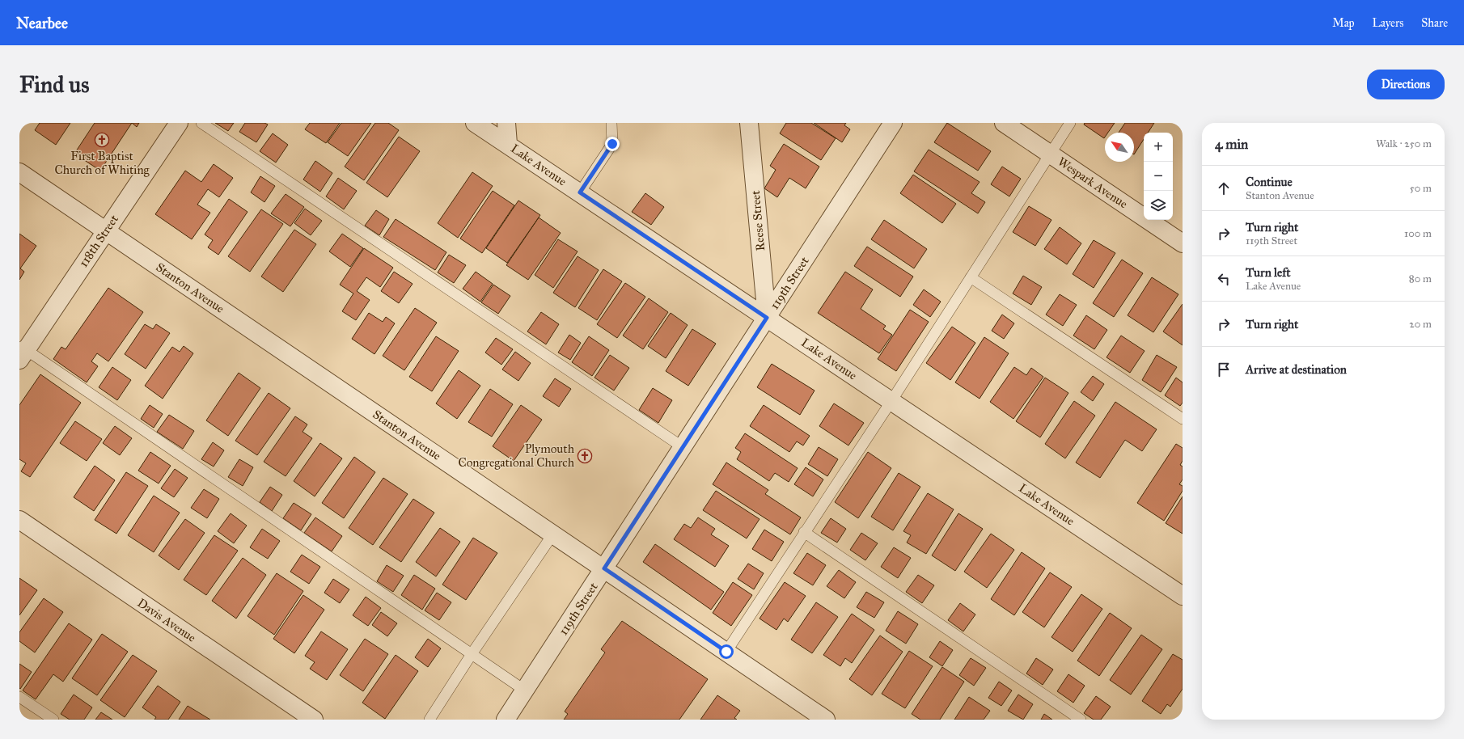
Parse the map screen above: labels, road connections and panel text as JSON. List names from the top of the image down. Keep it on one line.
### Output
{"streets":{"street":["Lake Avenue","Wespark Avenue","Reese Street","118th Street","119th Street","Stanton Avenue","Davis Avenue"]},"crossings":[["Lake Avenue","Reese Street"],["Lake Avenue","119th Street"],["Reese Street","119th Street"],["118th Street","Stanton Avenue"],["119th Street","Stanton Avenue"]],"places":{"church":["First Baptist Church of Whiting","Plymouth Congregational Church"]},"north":"top left","page":{"header":"Nearbee","nav":["Map","Layers","Share"],"buttons":"Directions","title":"Find us","heading":["4 min","Walk · 250 m"],"map_buttons":["+","−"],"list":[["Continue","Stanton Avenue","50 m"],["Turn right","119th Street","100 m"],["Turn left","Lake Avenue","80 m"],["Turn right","20 m"],"Arrive at destination"]}}
